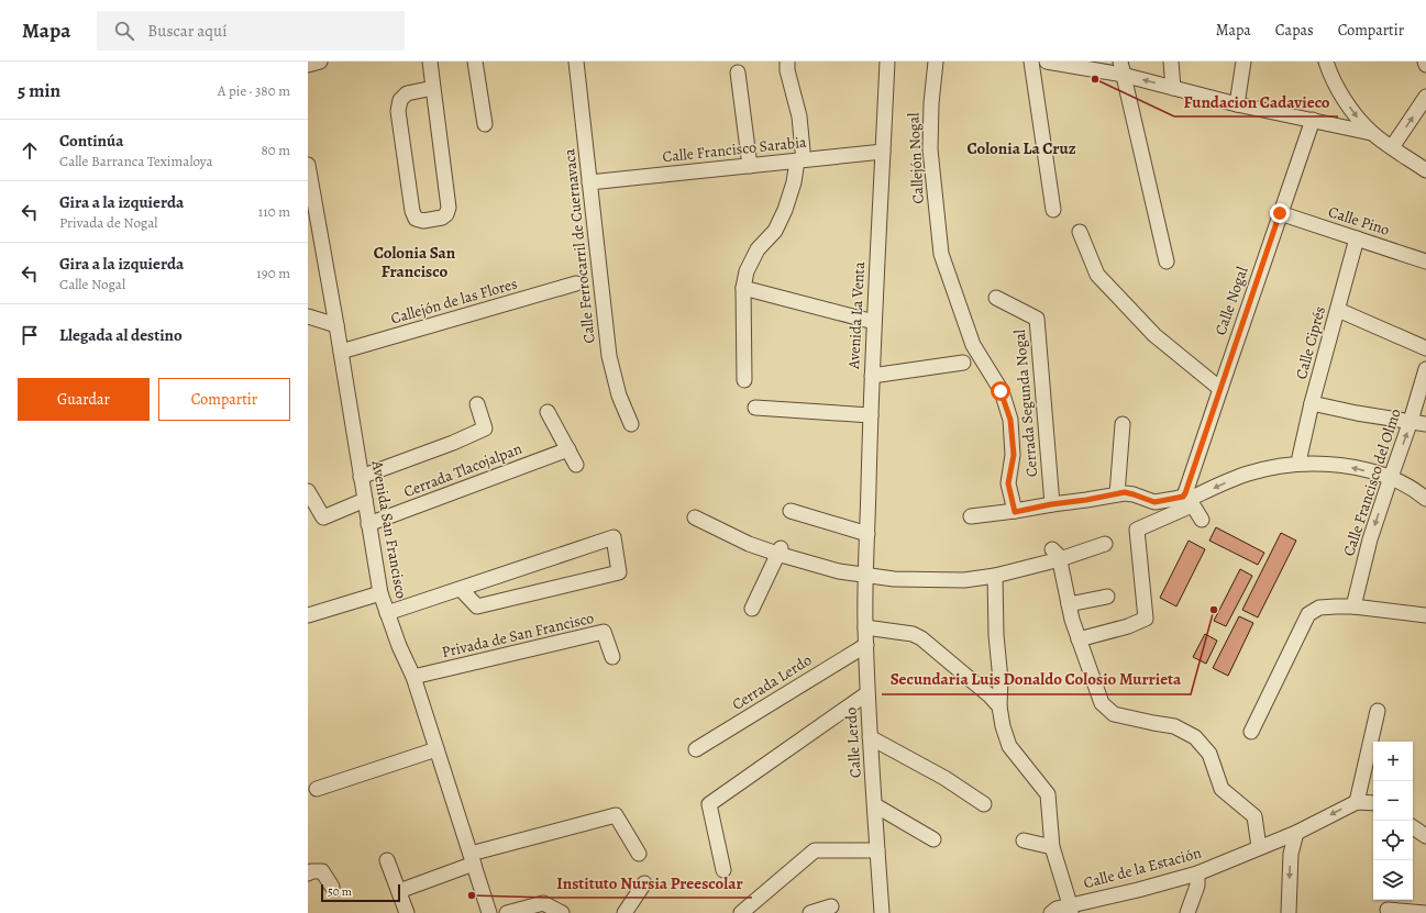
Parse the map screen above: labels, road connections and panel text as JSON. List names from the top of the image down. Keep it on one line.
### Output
{"streets":{"street":["Calle Francisco Sarabia","Callejón Nogal","Calle Pino","Calle Ferrocarril de Cuernavaca","Callejón de las Flores","Calle Nogal","Avenida La Venta","Calle Ciprés","Cerrada Segunda Nogal","Cerrada Tlacojalpan","Calle Francisco del Olmo","Avenida San Francisco","Privada de San Francisco","Cerrada Lerdo","Calle Lerdo","Calle de la Estación"]},"crossings":[["Calle Francisco Sarabia","Calle Ferrocarril de Cuernavaca"],["Calle Francisco Sarabia","Avenida La Venta"],["Calle Pino","Calle Nogal"],["Calle Pino","Calle Ciprés"],["Callejón de las Flores","Avenida San Francisco"],["Avenida La Venta","Calle Lerdo"],["Cerrada Tlacojalpan","Avenida San Francisco"],["Avenida San Francisco","Privada de San Francisco"],["Cerrada Lerdo","Calle Lerdo"]],"districts":["Colonia La Cruz","Colonia San Francisco"],"places":["Fundacion Cadavieco","Secundaria Luis Donaldo Colosio Murrieta","Instituto Nursia Preescolar"],"scale_bar":"50 m","page":{"header":"Mapa","search":"Buscar aquí","nav":["Mapa","Capas","Compartir"],"heading":["5 min","A pie · 380 m"],"list":[["Continúa","Calle Barranca Teximaloya","80 m"],["Gira a la izquierda","Privada de Nogal","110 m"],["Gira a la izquierda","Calle Nogal","190 m"],"Llegada al destino"],"buttons":["Guardar","Compartir"],"map_buttons":["+","−"],"scale":"50 m"}}
